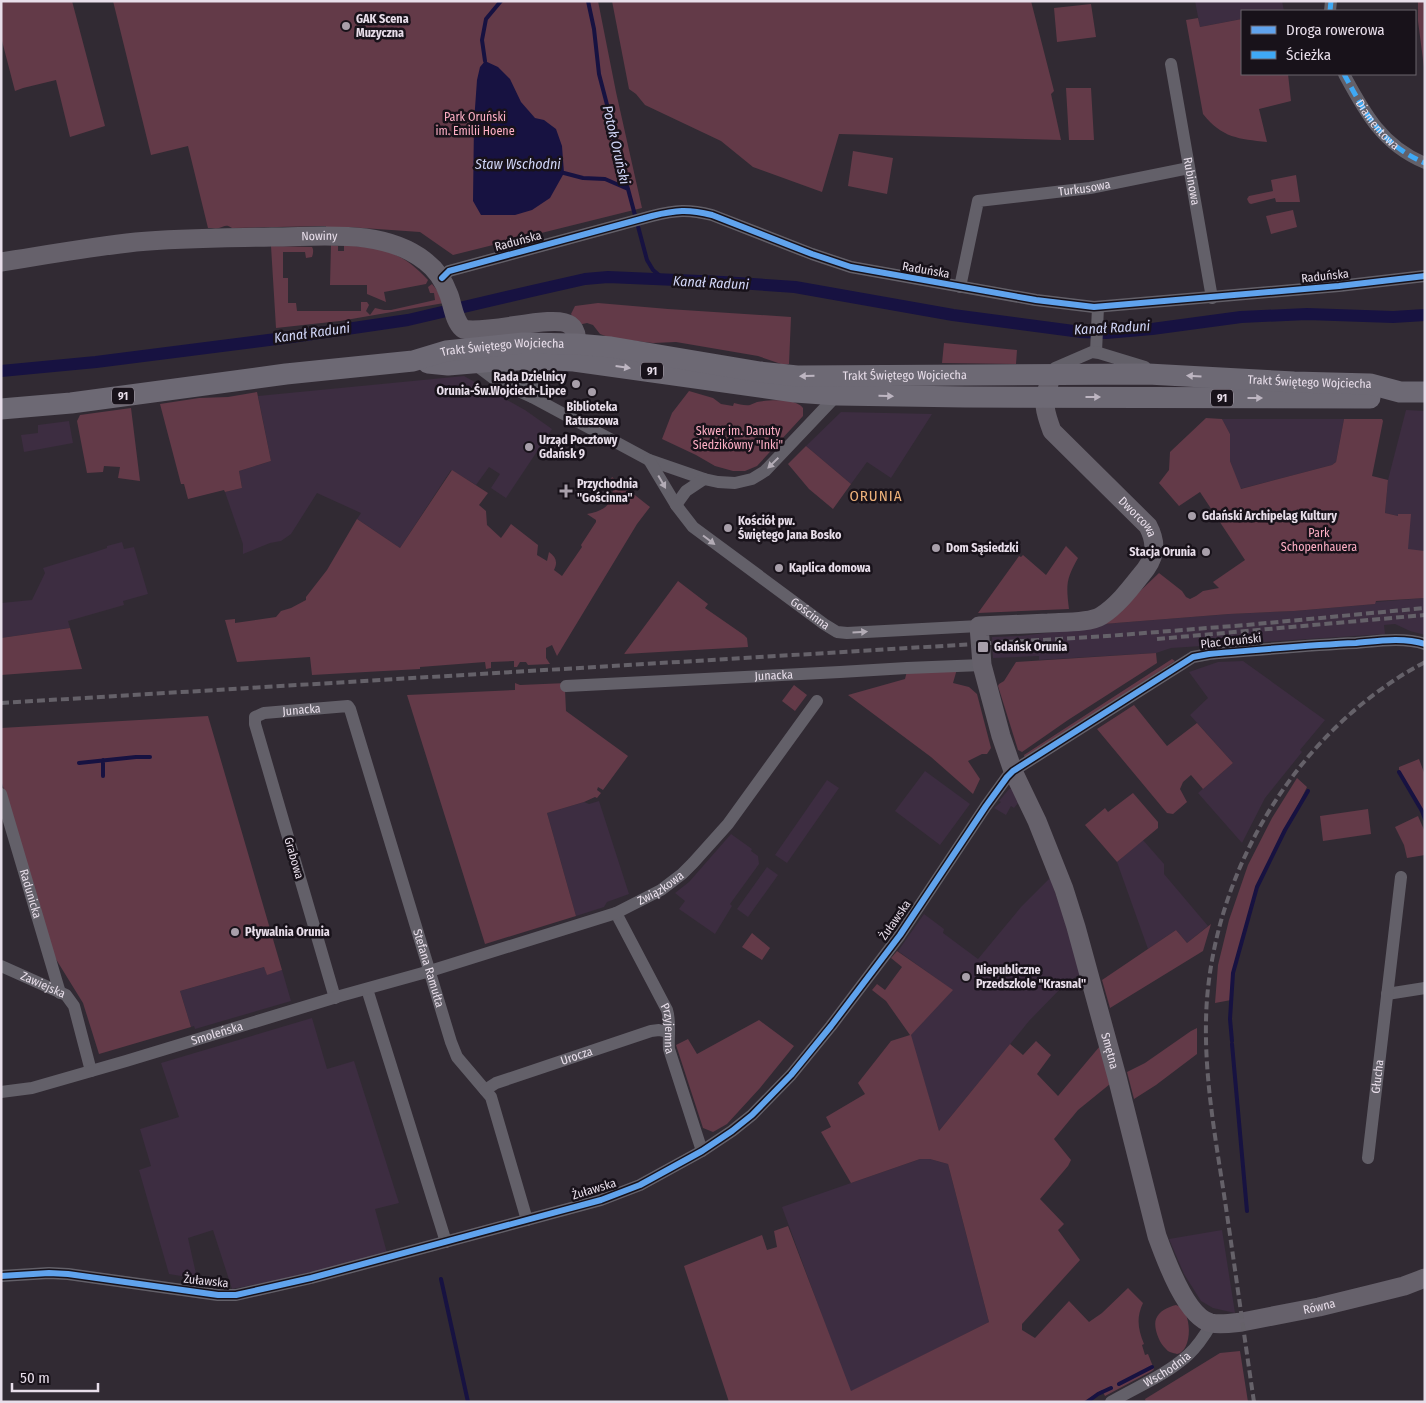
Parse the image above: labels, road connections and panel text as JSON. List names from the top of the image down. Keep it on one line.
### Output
{"streets":{"main road":["Trakt Świętego Wojciecha","91"],"street":["Diamentowa","Rubinowa","Turkusowa","Nowiny","Raduńska","Dworcowa","Gościnna","Plac Oruński","Junacka","Grabowa","Związkowa","Radunicka","Żuławska","Stefana Ramułta","Zawiejska","Przyjemna","Smoleńska","Smętna","Urocza","Głucha","Równa","Wschodnia"]},"crossings":[["Rubinowa","Turkusowa"],["Rubinowa","Raduńska"],["Turkusowa","Raduńska"],["Nowiny","Raduńska"],["Nowiny","Trakt Świętego Wojciecha"],["Trakt Świętego Wojciecha","Dworcowa"],["Dworcowa","Gościnna"],["Plac Oruński","Żuławska"],["Plac Oruński","Smętna"],["Junacka","Grabowa"],["Junacka","Stefana Ramułta"],["Grabowa","Smoleńska"],["Związkowa","Stefana Ramułta"],["Związkowa","Przyjemna"],["Związkowa","Smoleńska"],["Radunicka","Zawiejska"],["Żuławska","Stefana Ramułta"],["Żuławska","Przyjemna"],["Żuławska","Smętna"],["Stefana Ramułta","Smoleńska"],["Stefana Ramułta","Urocza"],["Zawiejska","Smoleńska"],["Przyjemna","Urocza"],["Smętna","Równa"],["Smętna","Wschodnia"],["Równa","Wschodnia"]],"one_way":["Gościnna"],"districts":["ORUNIA"],"water":["Potok Oruński","Staw Wschodni","Kanał Raduni"],"parks":["Park Oruński im. Emilii Hoene","Skwer im. Danuty Siedzikówny \"Inki\"","Park Schopenhauera"],"places":{"other":["GAK Scena Muzyczna","Rada Dzielnicy Orunia-Św.Wojciech-Lipce","Biblioteka Ratuszowa","Urząd Pocztowy Gdańsk 9","Gdański Archipelag Kultury","Kościół pw. Świętego Jana Bosko","Dom Sąsiedzki","Stacja Orunia","Kaplica domowa","Pływalnia Orunia","Niepubliczne Przedszkole \"Krasnal\""],"health":["Przychodnia \"Gościnna\""],"transit":["Gdańsk Orunia"]},"legend":["Droga rowerowa","Ścieżka"],"scale_bar":"50 m"}
